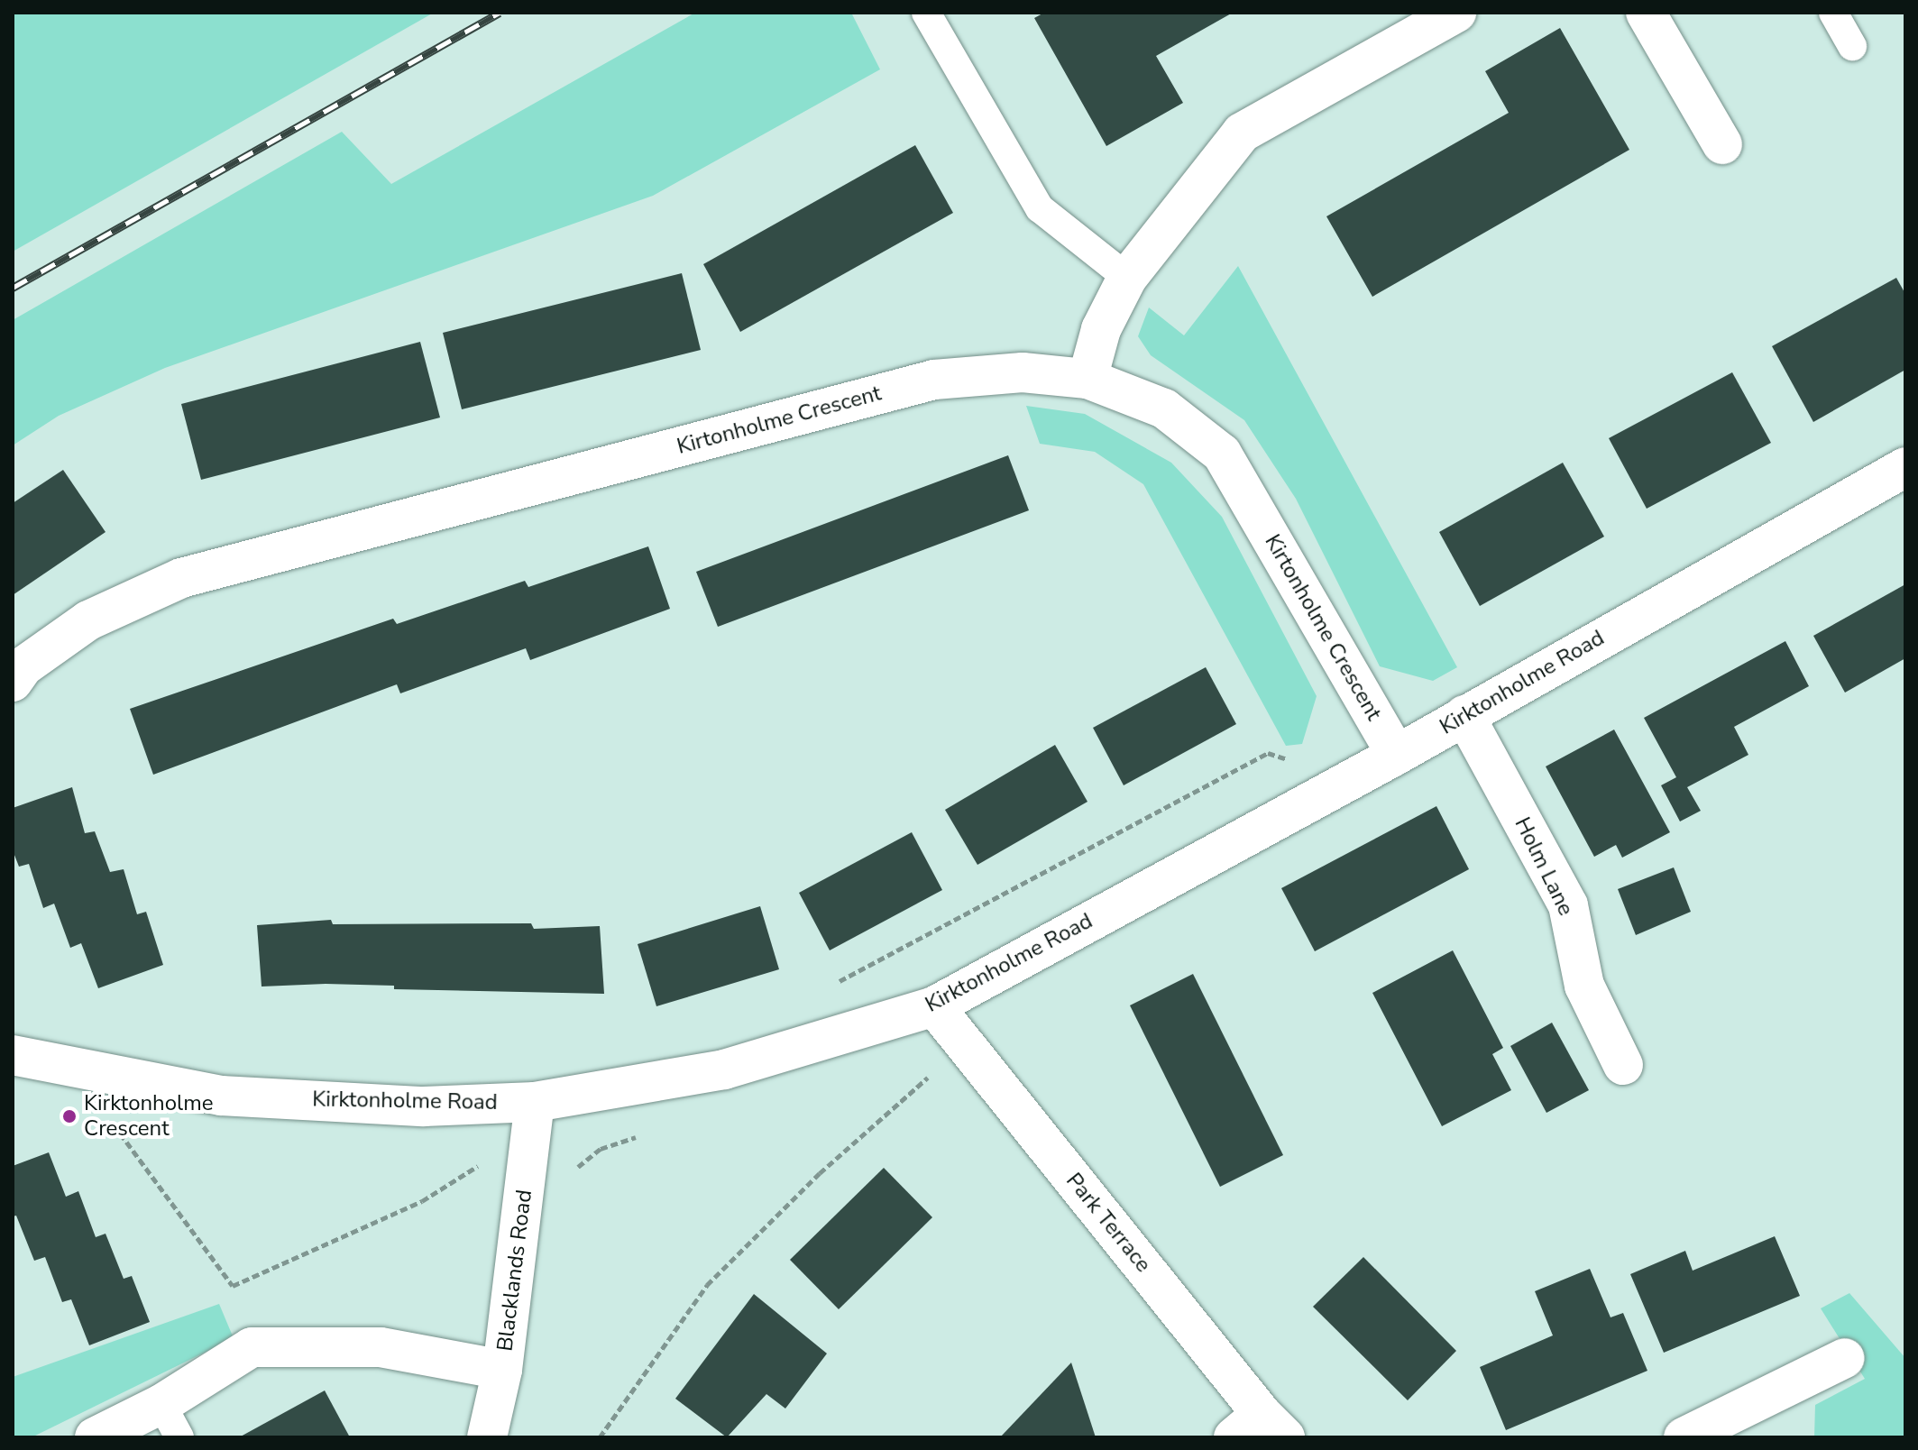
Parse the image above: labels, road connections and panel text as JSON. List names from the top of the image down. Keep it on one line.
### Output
{"streets":{"street":["Kirtonholme Crescent","Kirktonholme Road","Holm Lane","Park Terrace","Blacklands Road"]},"crossings":[["Kirtonholme Crescent","Kirktonholme Road"],["Kirktonholme Road","Holm Lane"],["Kirktonholme Road","Park Terrace"],["Kirktonholme Road","Blacklands Road"]],"places":["Kirktonholme Crescent"]}
